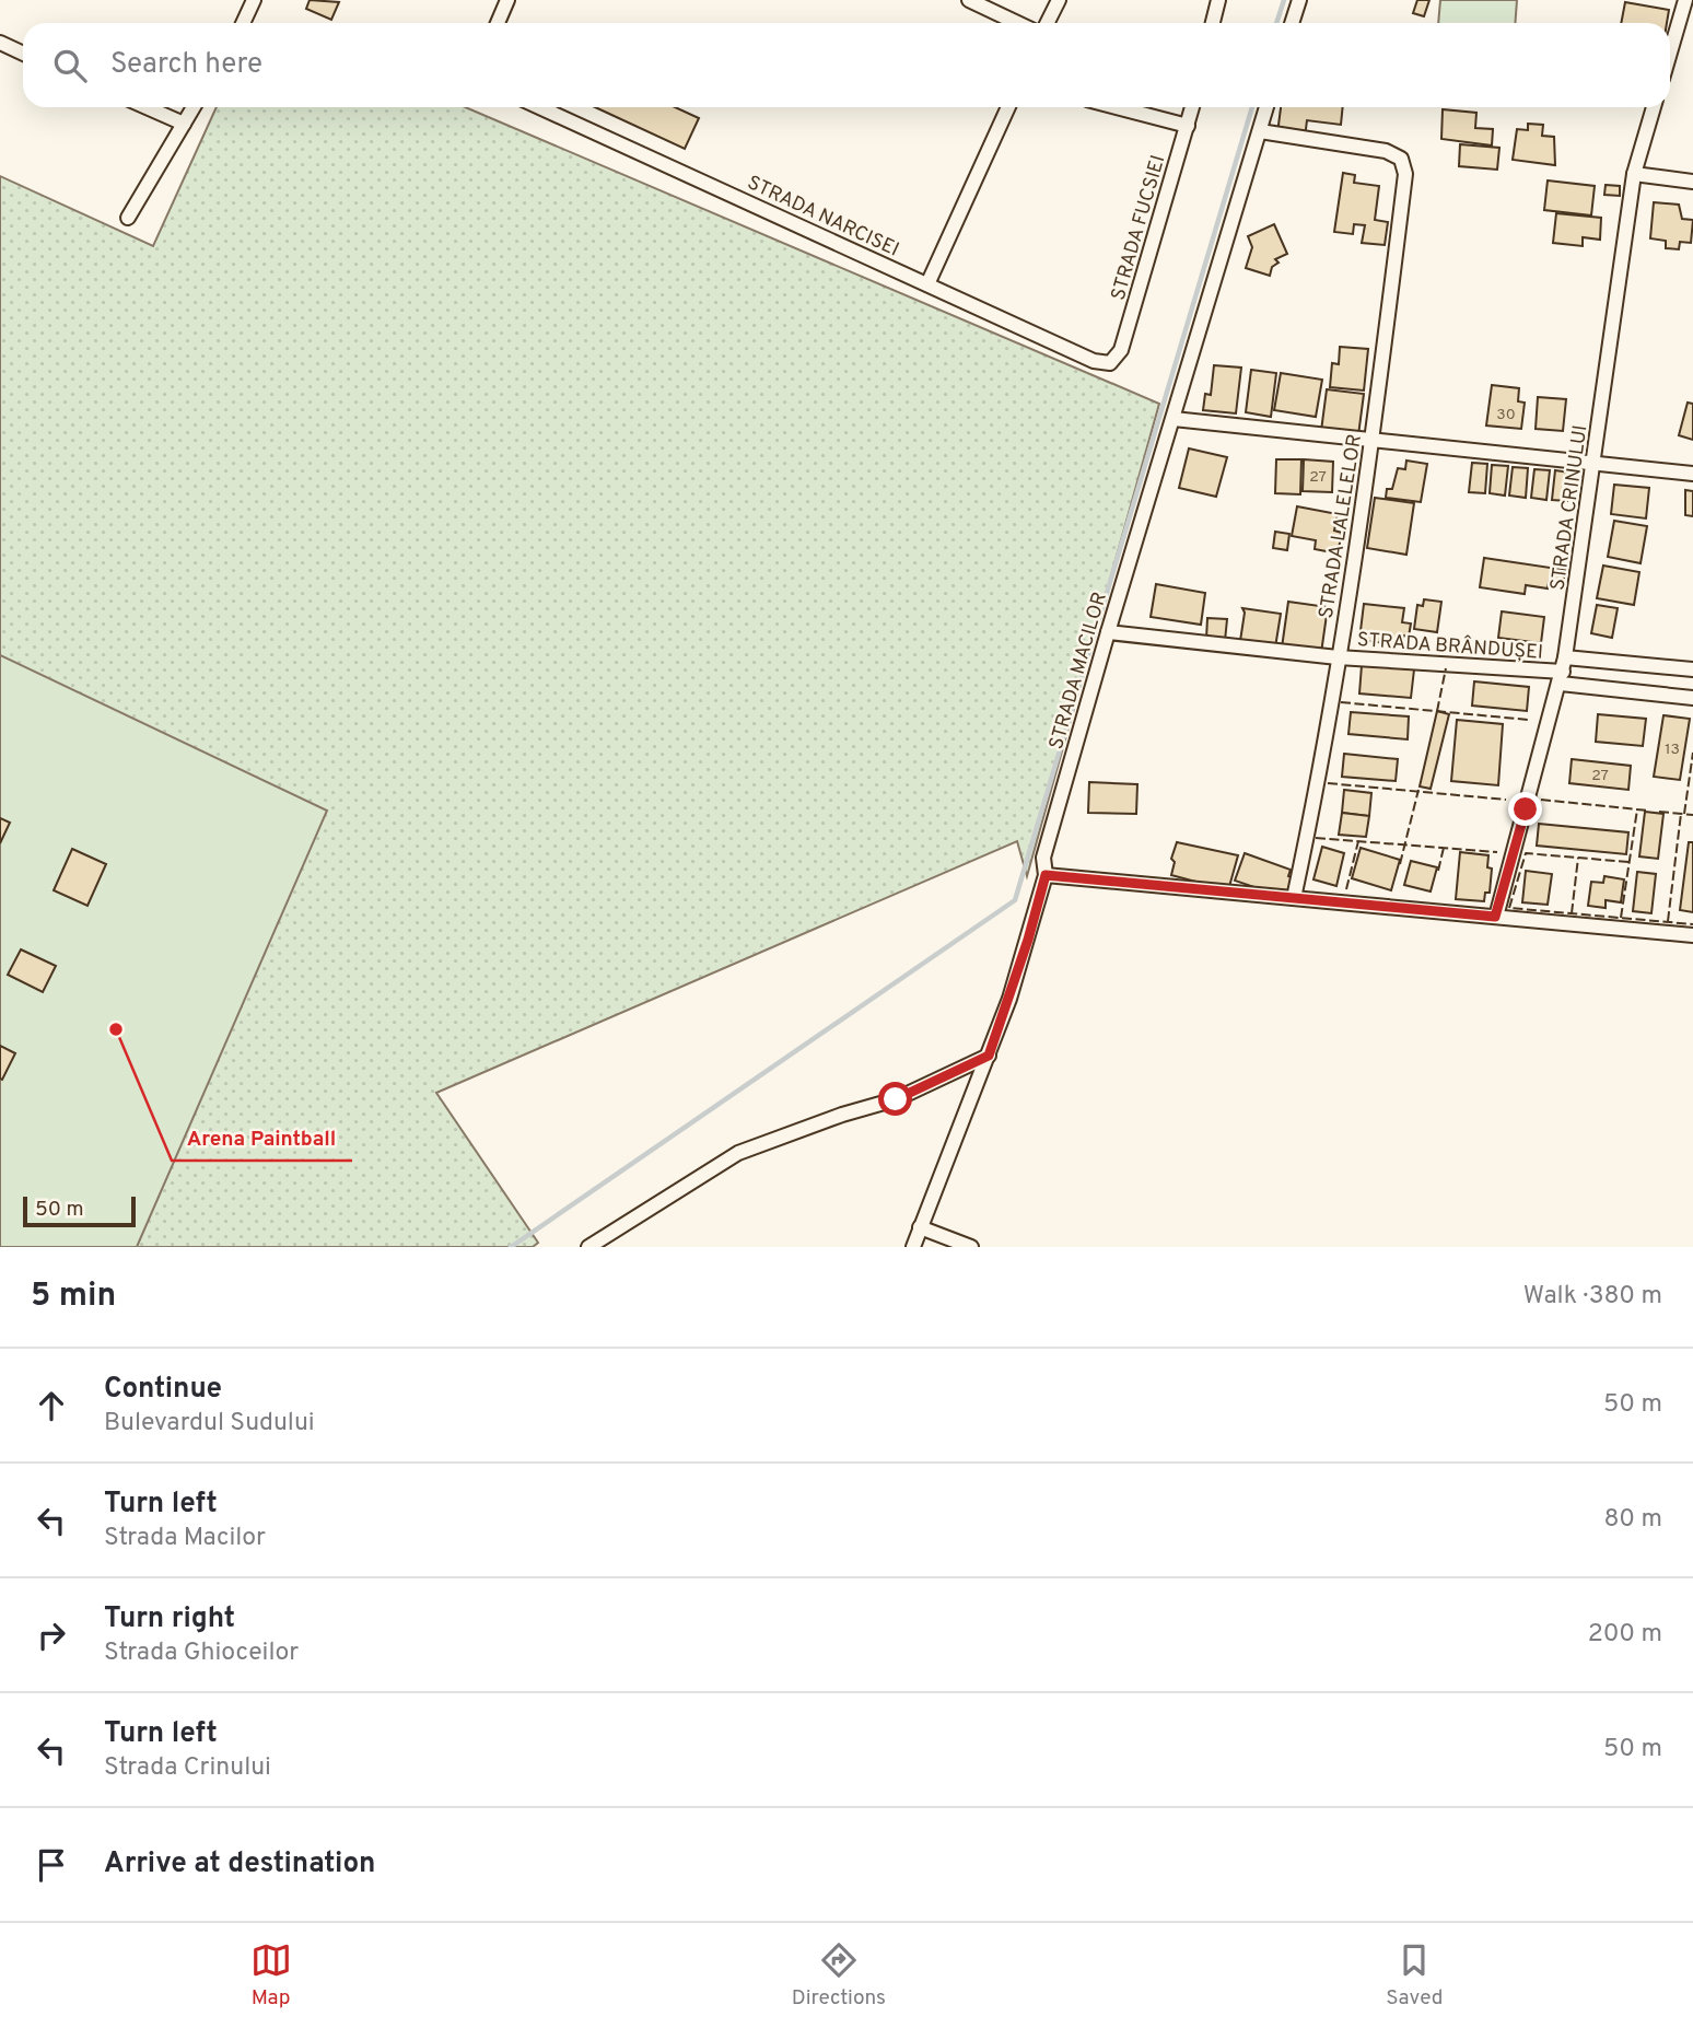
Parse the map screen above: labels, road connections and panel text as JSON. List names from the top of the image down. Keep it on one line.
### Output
{"streets":{"street":["STRADA NARCISEI","STRADA FUCSIEI","STRADA CRINULUI","STRADA LALELELOR","STRADA BRÂNDUȘEI","STRADA MACILOR"]},"crossings":[["STRADA NARCISEI","STRADA FUCSIEI"],["STRADA CRINULUI","STRADA BRÂNDUȘEI"],["STRADA LALELELOR","STRADA BRÂNDUȘEI"],["STRADA LALELELOR","STRADA MACILOR"],["STRADA BRÂNDUȘEI","STRADA MACILOR"]],"places":["Arena Paintball"],"house_numbers":["30","27","13","27"],"scale_bar":"50 m","page":{"search":"Search here","scale":"50 m","heading":["5 min","Walk · 380 m"],"list":[["Continue","Bulevardul Sudului","50 m"],["Turn left","Strada Macilor","80 m"],["Turn right","Strada Ghioceilor","200 m"],["Turn left","Strada Crinului","50 m"],"Arrive at destination"],"nav":["Map","Directions","Saved"]}}
